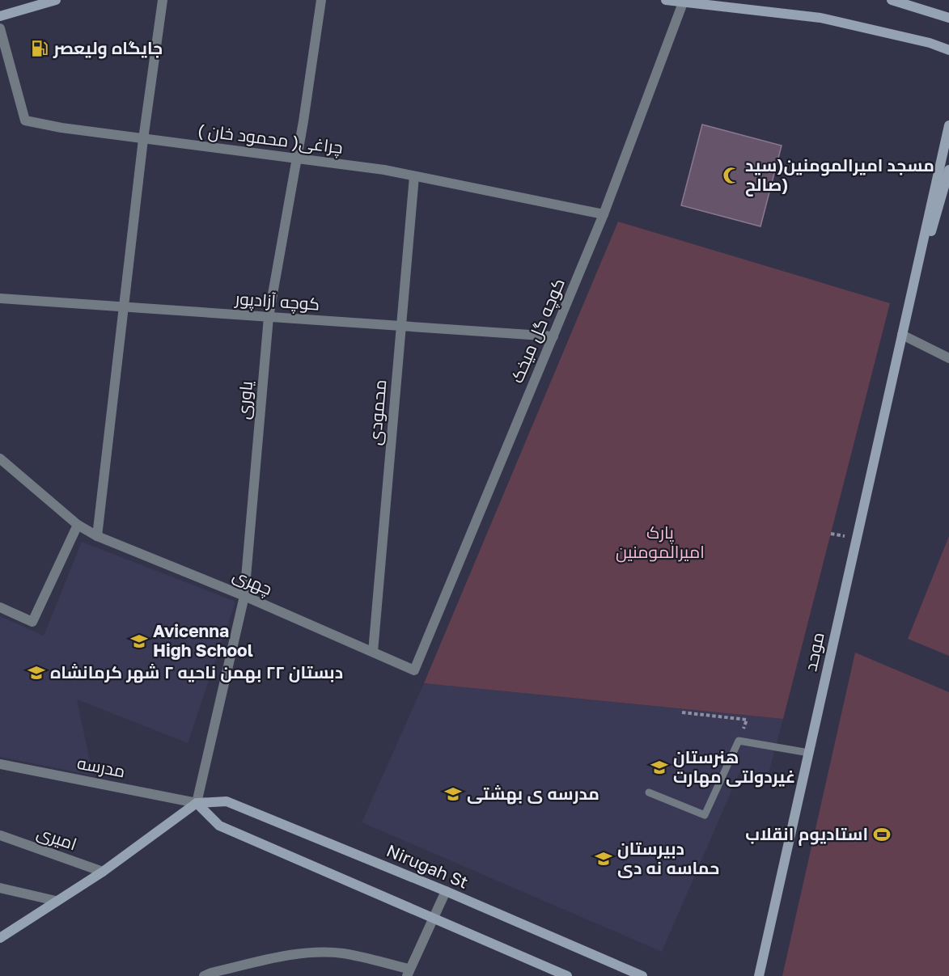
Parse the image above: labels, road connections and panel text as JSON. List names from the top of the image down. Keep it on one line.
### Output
{"streets":{"street":["چراغی( محمود خان )","کوچه آزادپور","کوچه گل میخک","یاوری","محمودی","چهری","موحد","مدرسه","امیری","Nirugah St"]},"crossings":[["چراغی( محمود خان )","کوچه گل میخک"],["چراغی( محمود خان )","یاوری"],["چراغی( محمود خان )","محمودی"],["کوچه آزادپور","کوچه گل میخک"],["کوچه آزادپور","یاوری"],["کوچه آزادپور","محمودی"],["کوچه گل میخک","چهری"],["یاوری","چهری"],["یاوری","مدرسه"],["یاوری","Nirugah St"],["محمودی","چهری"],["مدرسه","Nirugah St"]],"parks":["پارک امیرالمومنین"],"places":{"fuel station":["جایگاه ولیعصر"],"mosque":["مسجد امیرالمومنین(سید صالح)"],"school or university":["Avicenna High School","دبستان ۲۲ بهمن ناحیه ۲ شهر کرمانشاه","هنرستان غیردولتی مهارت","مدرسه ی بهشتی","دبیرستان حماسه نه دی"],"sports":["استادیوم انقلاب"]}}
